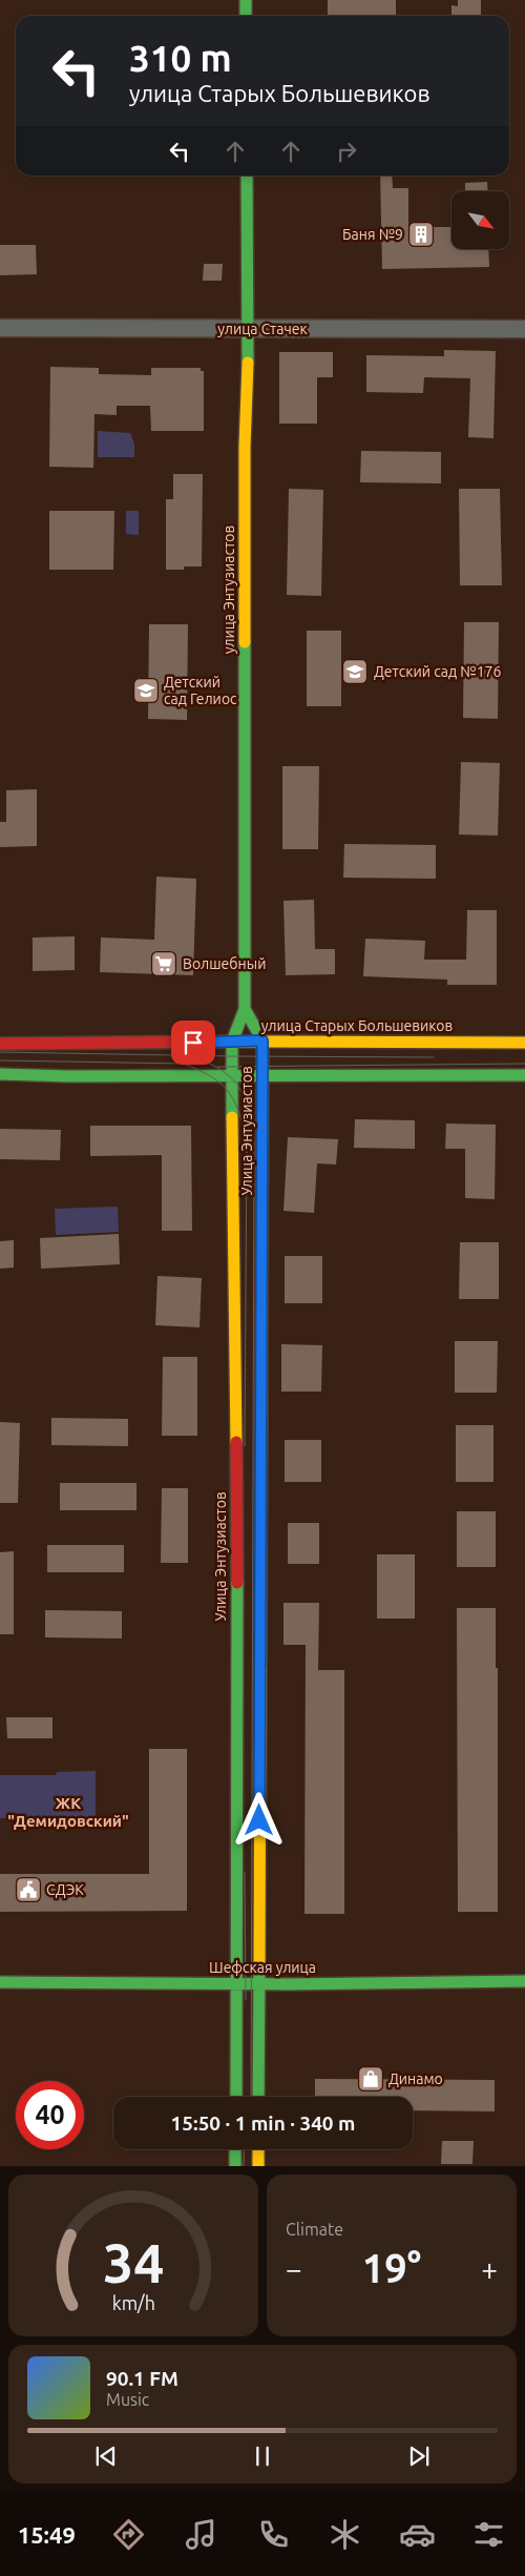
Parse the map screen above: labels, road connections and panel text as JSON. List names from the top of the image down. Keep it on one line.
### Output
{"streets":{"street":["улица Стачек","улица Энтузиастов","улица Старых Большевиков","Улица Энтузиастов","Шефская улица"]},"crossings":[["улица Стачек","улица Энтузиастов"],["улица Энтузиастов","Улица Энтузиастов"],["улица Старых Большевиков","Улица Энтузиастов"],["Улица Энтузиастов","Шефская улица"]],"districts":["ЖК \"Демидовский\""],"places":{"building":["Баня №9"],"school or university":["Детский сад №176","Детский сад Гелиос"],"supermarket":["Волшебный"],"public building":["СДЭК"],"shop":["Динамо"]},"north":"bottom right","page":{"turn":["310 m","улица Старых Большевиков"],"limit":"40","trip":"15:50 · 1 min · 340 m","tile":"Climate","heat":["−","19°","+"],"song":["90.1 FM","Music"],"tabs":"15:49","gauge":["34","km/h"]}}
